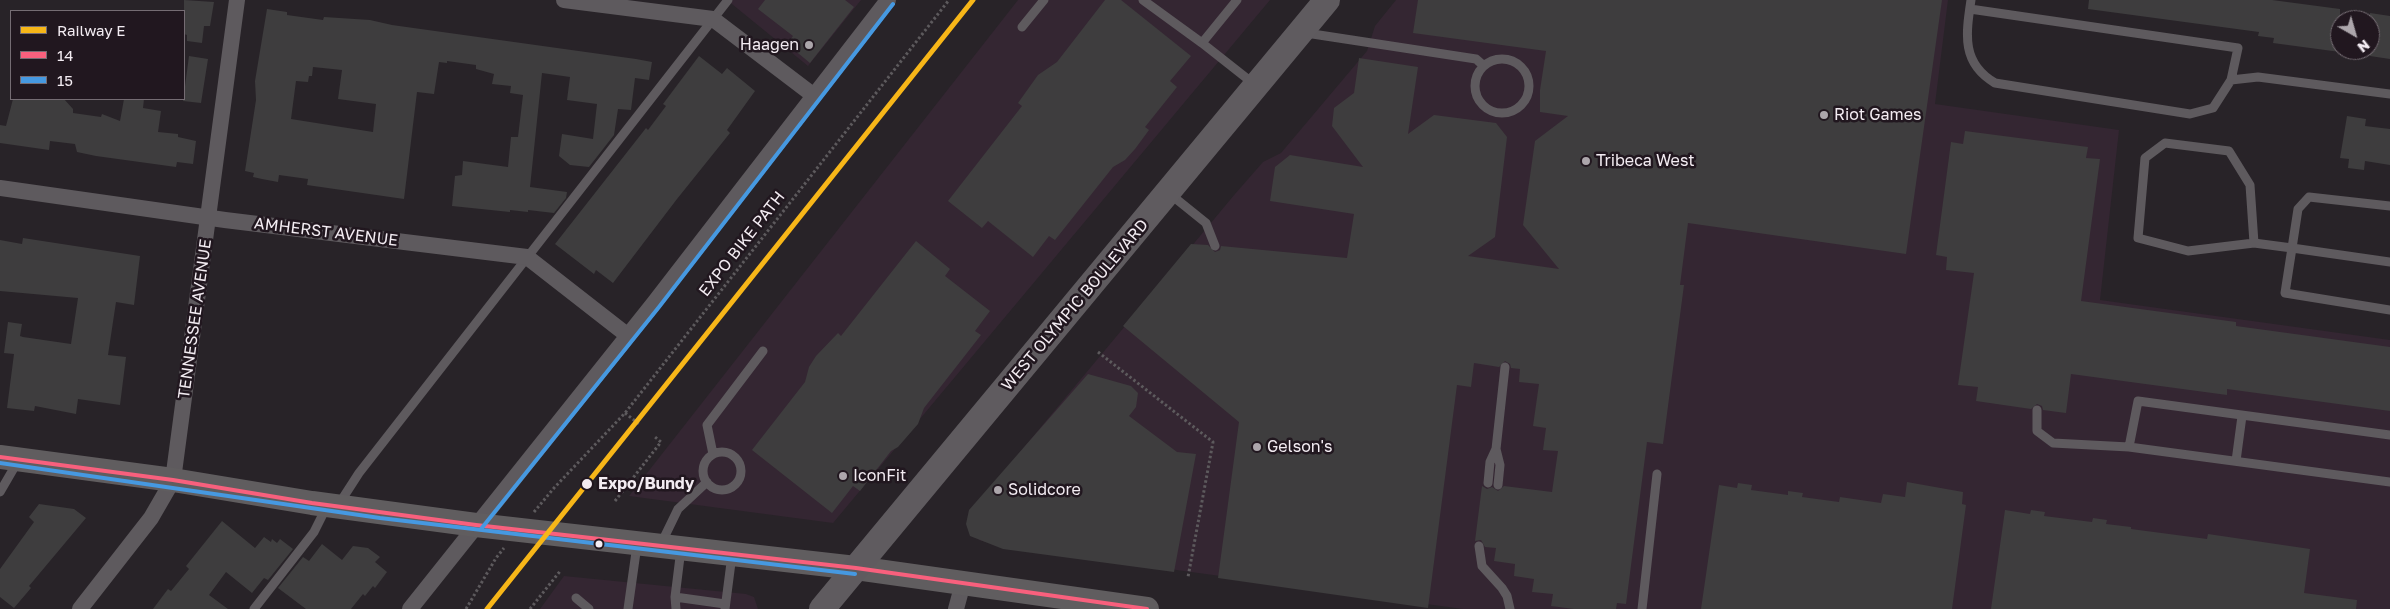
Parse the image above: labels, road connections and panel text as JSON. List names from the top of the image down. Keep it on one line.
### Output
{"streets":{"main road":["WEST OLYMPIC BOULEVARD"],"street":["AMHERST AVENUE","TENNESSEE AVENUE"],"path":["EXPO BIKE PATH"]},"crossings":[["AMHERST AVENUE","TENNESSEE AVENUE"]],"places":["Haagen","Riot Games","Tribeca West","Gelson's","IconFit","Expo/Bundy","Solidcore"],"lines":["rail line E","transit line 15","transit line 14"],"legend":["Railway E","14","15"],"north":"bottom right"}
